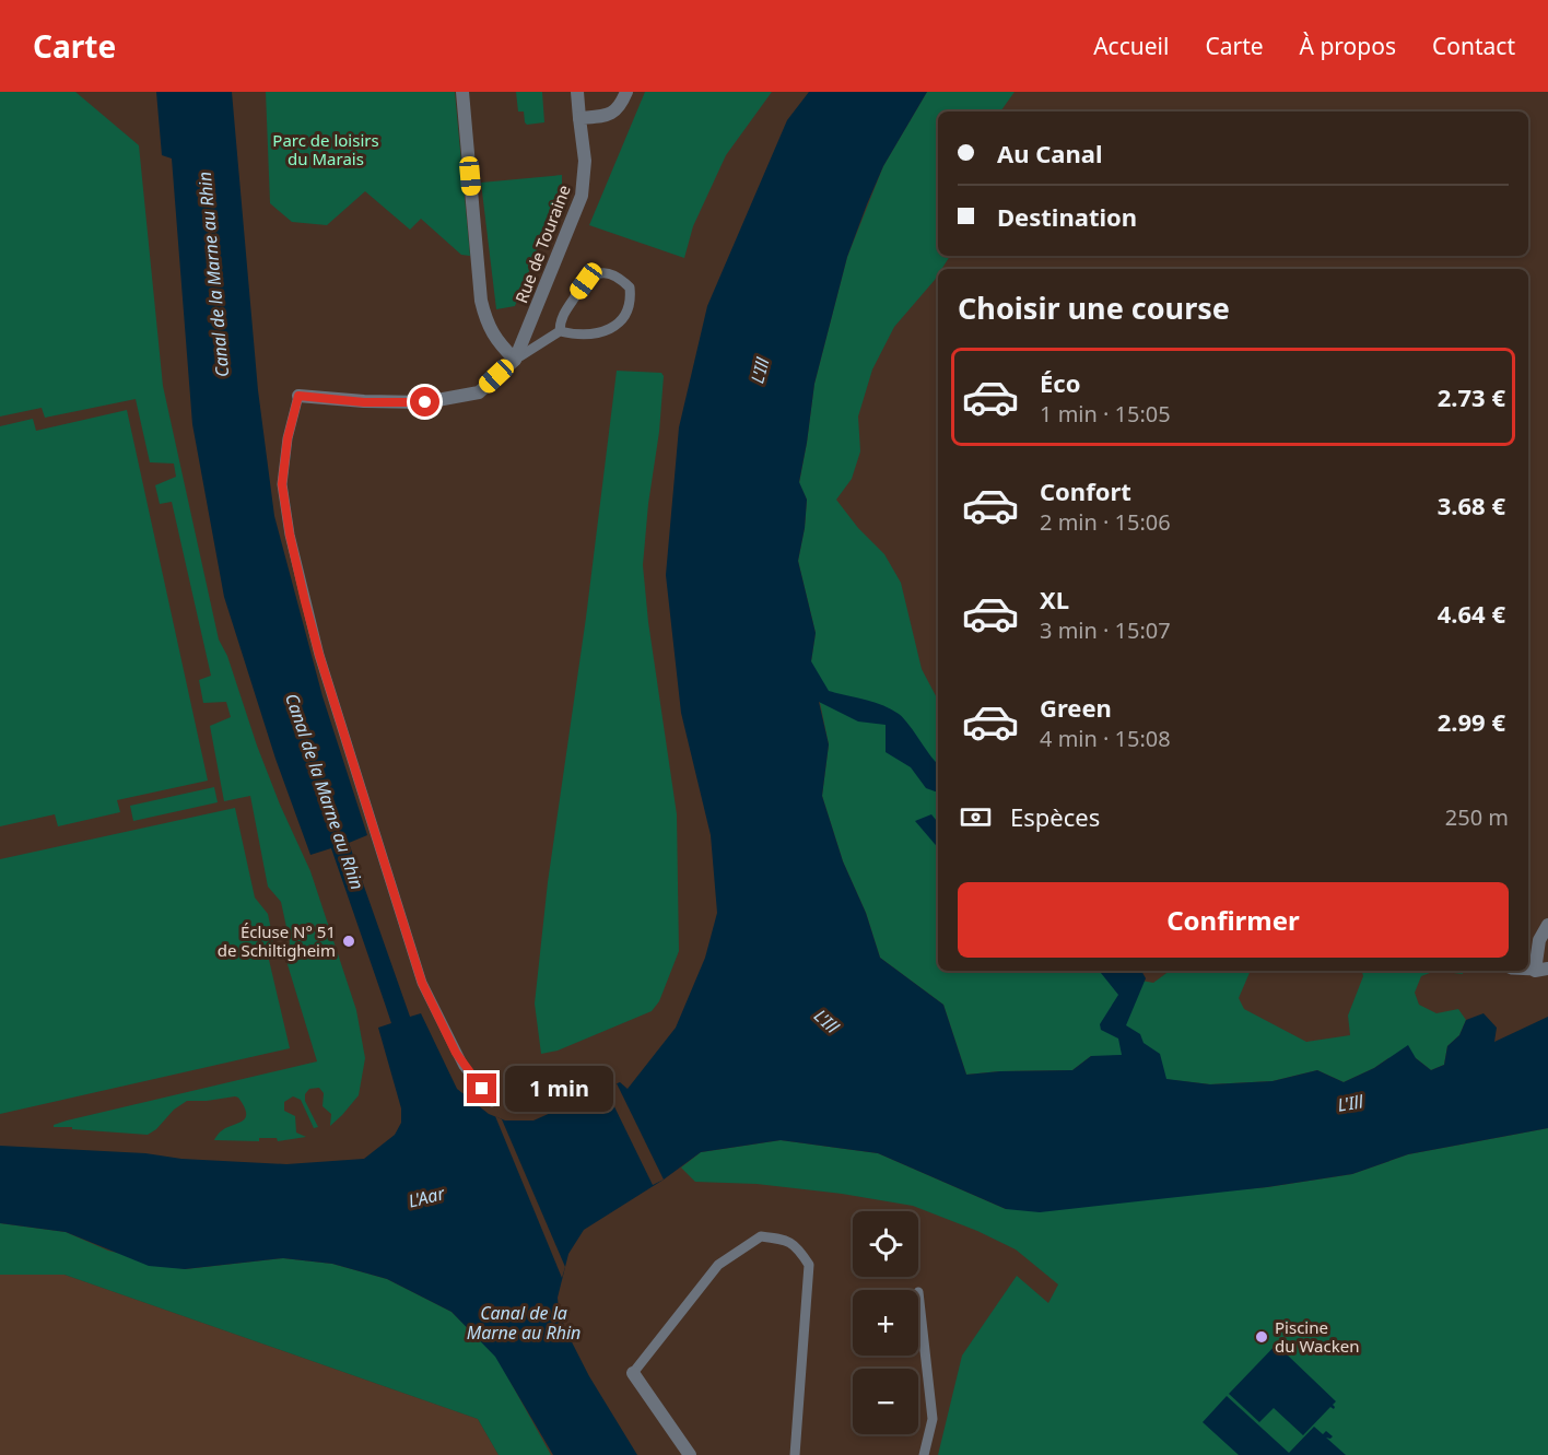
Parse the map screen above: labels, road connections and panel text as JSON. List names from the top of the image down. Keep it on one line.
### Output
{"streets":{"street":["Rue de Touraine"]},"water":["Canal de la Marne au Rhin","L'Ill","L'Aar"],"parks":["Parc de loisirs du Marais"],"places":["Écluse N° 51 de Schiltigheim","Piscine du Wacken"],"page":{"header":"Carte","nav":["Accueil","Carte","À propos","Contact"],"banner":["Au Canal","Destination"],"heading":"Choisir une course","list":[{"name":"Éco","note":"1 min · 15:05","value":"2.73 €"},{"name":"Confort","note":"2 min · 15:06","value":"3.68 €"},{"name":"XL","note":"3 min · 15:07","value":"4.64 €"},{"name":"Green","note":"4 min · 15:08","value":"2.99 €"}],"pay":["Espèces","250 m"],"buttons":"Confirmer","bubble":"1 min","map_buttons":["+","−"]}}
